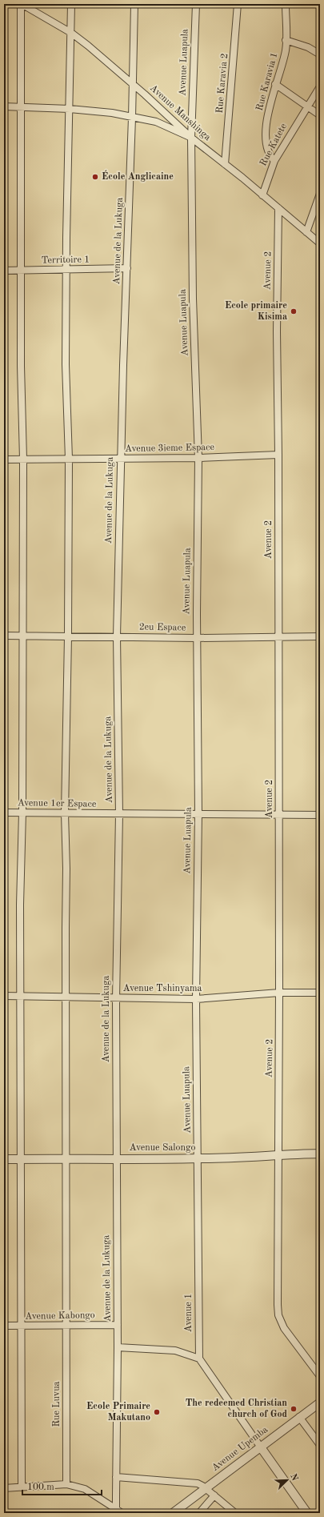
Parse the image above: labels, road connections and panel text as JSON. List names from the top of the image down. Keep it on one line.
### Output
{"streets":{"street":["Avenue Luapula","Rue Karavia 1","Rue Karavia 2","Avenue Manshinga","Rue Katete","Avenue de la Lukuga","Territoire 1","Avenue 2","Avenue 3ieme Espace","2eu Espace","Avenue 1er Espace","Avenue Tshinyama","Avenue Salongo","Avenue 1","Avenue Kabongo","Rue Luvua","Avenue Upemba"]},"crossings":[["Avenue Luapula","Avenue Manshinga"],["Avenue Luapula","Avenue 3ieme Espace"],["Avenue Luapula","2eu Espace"],["Avenue Luapula","Avenue 1er Espace"],["Avenue Luapula","Avenue Tshinyama"],["Avenue Luapula","Avenue Salongo"],["Avenue Luapula","Avenue 1"],["Rue Karavia 1","Rue Katete"],["Rue Karavia 2","Avenue Manshinga"],["Avenue Manshinga","Rue Katete"],["Avenue Manshinga","Avenue de la Lukuga"],["Avenue Manshinga","Avenue 2"],["Avenue Manshinga","Rue Luvua"],["Avenue de la Lukuga","Territoire 1"],["Avenue de la Lukuga","Avenue 3ieme Espace"],["Avenue de la Lukuga","2eu Espace"],["Avenue de la Lukuga","Avenue 1er Espace"],["Avenue de la Lukuga","Avenue Tshinyama"],["Avenue de la Lukuga","Avenue Salongo"],["Avenue de la Lukuga","Avenue Kabongo"],["Territoire 1","Rue Luvua"],["Avenue 2","Avenue 3ieme Espace"],["Avenue 2","2eu Espace"],["Avenue 2","Avenue 1er Espace"],["Avenue 2","Avenue Tshinyama"],["Avenue 2","Avenue Salongo"],["Avenue 3ieme Espace","Rue Luvua"],["2eu Espace","Rue Luvua"],["Avenue 1er Espace","Rue Luvua"],["Avenue Tshinyama","Rue Luvua"],["Avenue Salongo","Avenue 1"],["Avenue Salongo","Rue Luvua"],["Avenue Kabongo","Rue Luvua"]],"places":["École Anglicaine","Ecole primaire Kisima","The redeemed Christian church of God","Ecole Primaire Makutano"],"scale_bar":"100 m","north":"top right"}
